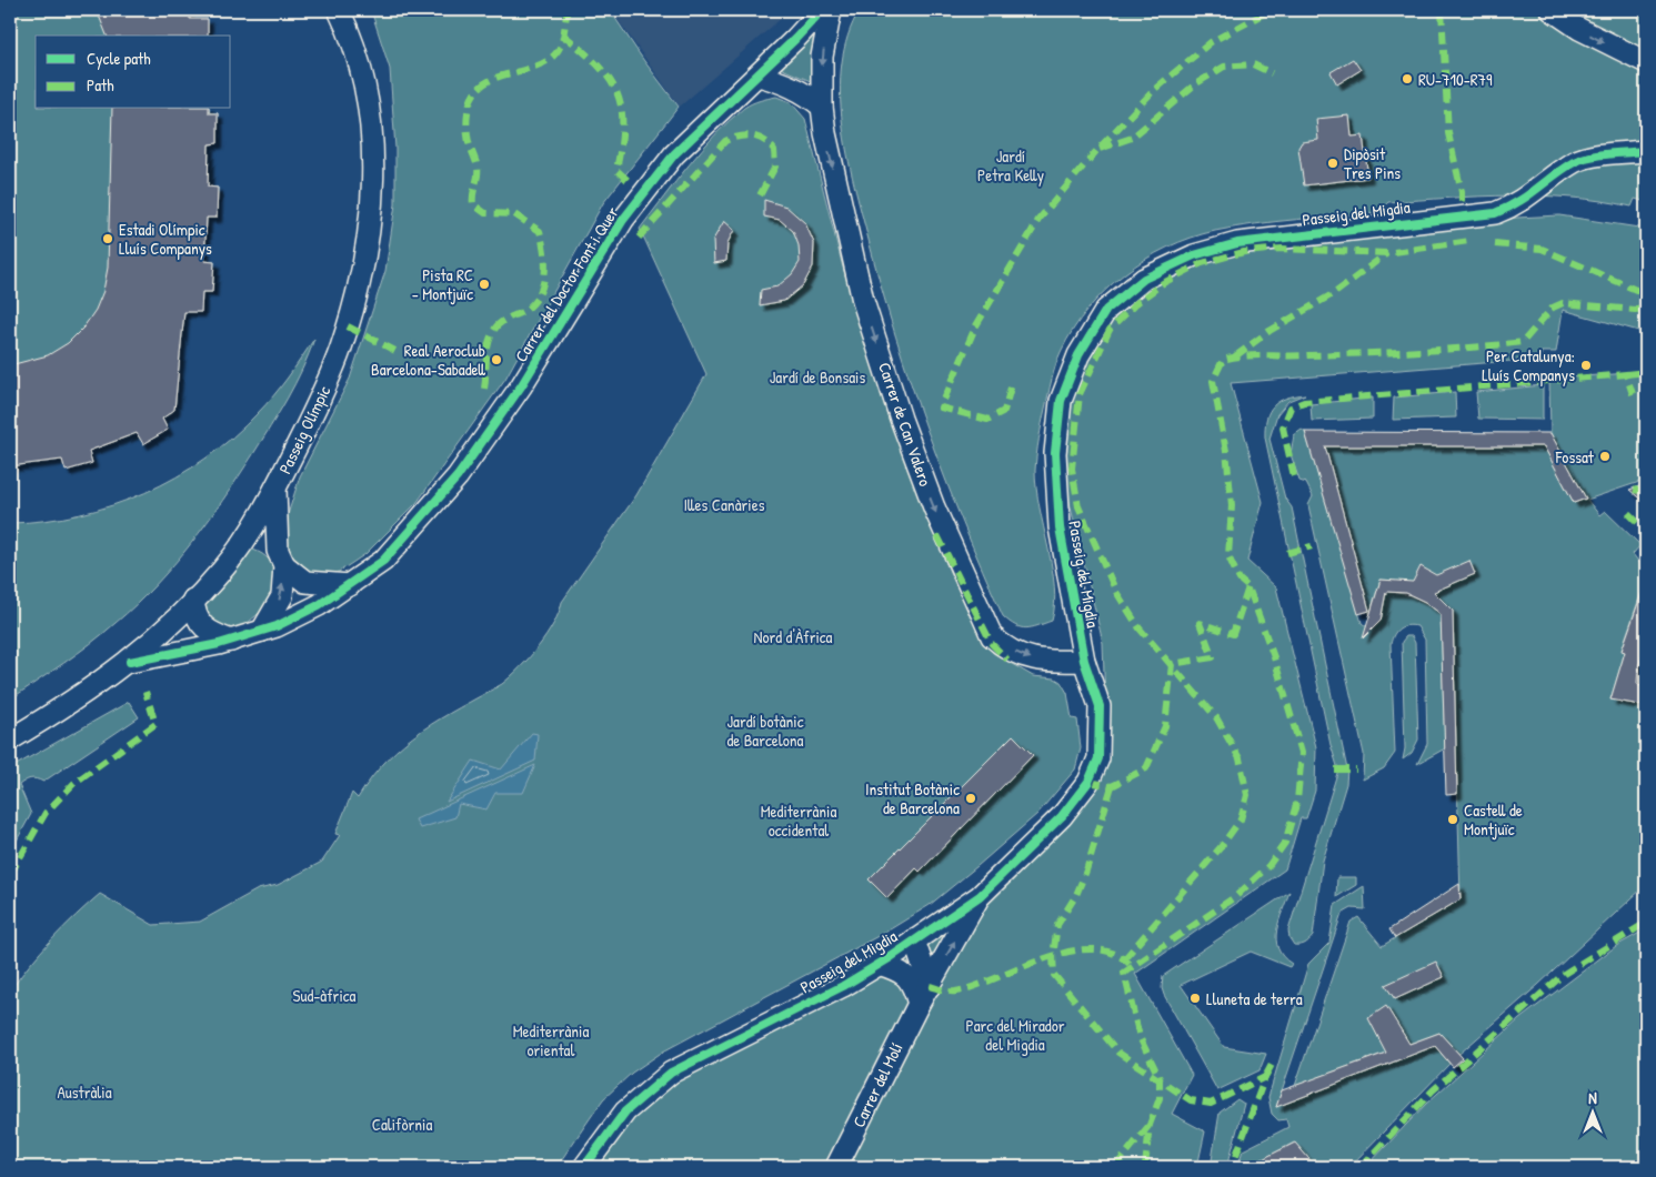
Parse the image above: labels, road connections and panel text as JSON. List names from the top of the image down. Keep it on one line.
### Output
{"streets":{"street":["Passeig del Migdia","Carrer del Doctor Font i Quer","Carrer de Can Valero","Passeig Olímpic","Carrer del Molí"]},"crossings":[["Passeig del Migdia","Carrer de Can Valero"],["Passeig del Migdia","Carrer del Molí"],["Carrer del Doctor Font i Quer","Passeig Olímpic"]],"one_way":["Carrer de Can Valero","Carrer del Molí"],"parks":["Jardí Petra Kelly","Jardí de Bonsais","Illes Canàries","Nord d'Àfrica","Jardí botànic de Barcelona","Mediterrània occidental","Sud-àfrica","Parc del Mirador del Migdia","Mediterrània oriental","Austràlia","Califòrnia"],"places":["RU-710-R79","Dipòsit Tres Pins","Estadi Olímpic Lluís Companys","Pista RC - Montjuïc","Real Aeroclub Barcelona-Sabadell","Per Catalunya: Lluís Companys","Fossat","Institut Botànic de Barcelona","Castell de Montjuïc","Lluneta de terra"],"legend":["Cycle path","Path"],"north":"top"}
